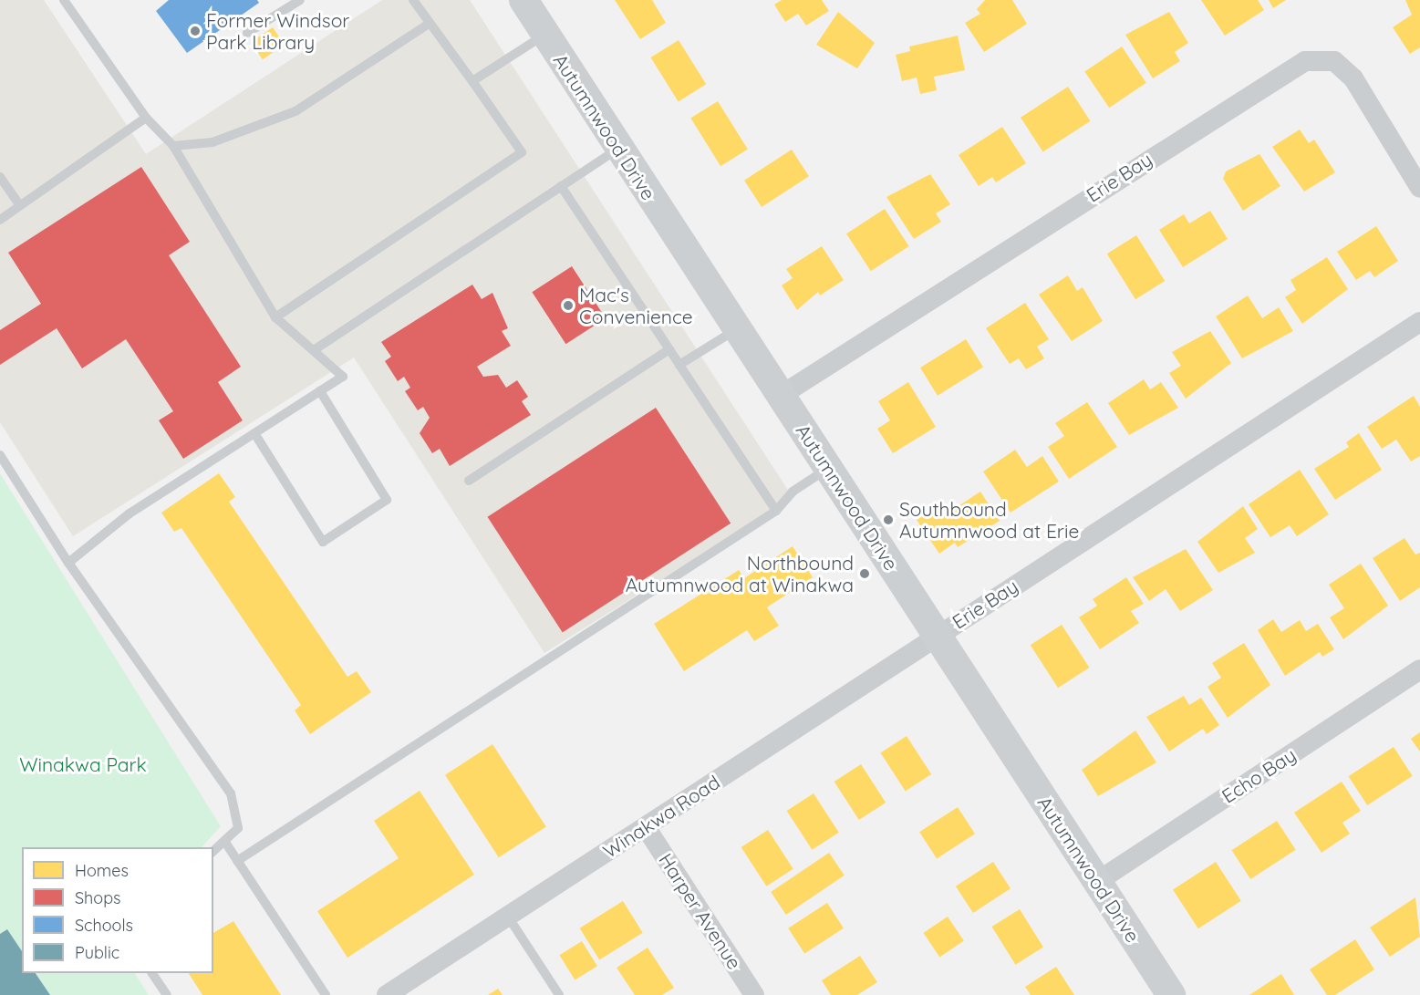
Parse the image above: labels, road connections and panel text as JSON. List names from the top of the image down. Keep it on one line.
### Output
{"streets":{"street":["Autumnwood Drive","Erie Bay","Echo Bay","Winakwa Road","Harper Avenue"]},"crossings":[["Autumnwood Drive","Erie Bay"],["Autumnwood Drive","Echo Bay"],["Autumnwood Drive","Winakwa Road"],["Erie Bay","Winakwa Road"],["Winakwa Road","Harper Avenue"]],"parks":["Winakwa Park"],"places":["Former Windsor Park Library","Mac's Convenience","Southbound Autumnwood at Erie","Northbound Autumnwood at Winakwa"],"legend":["Homes","Shops","Schools","Public"]}
